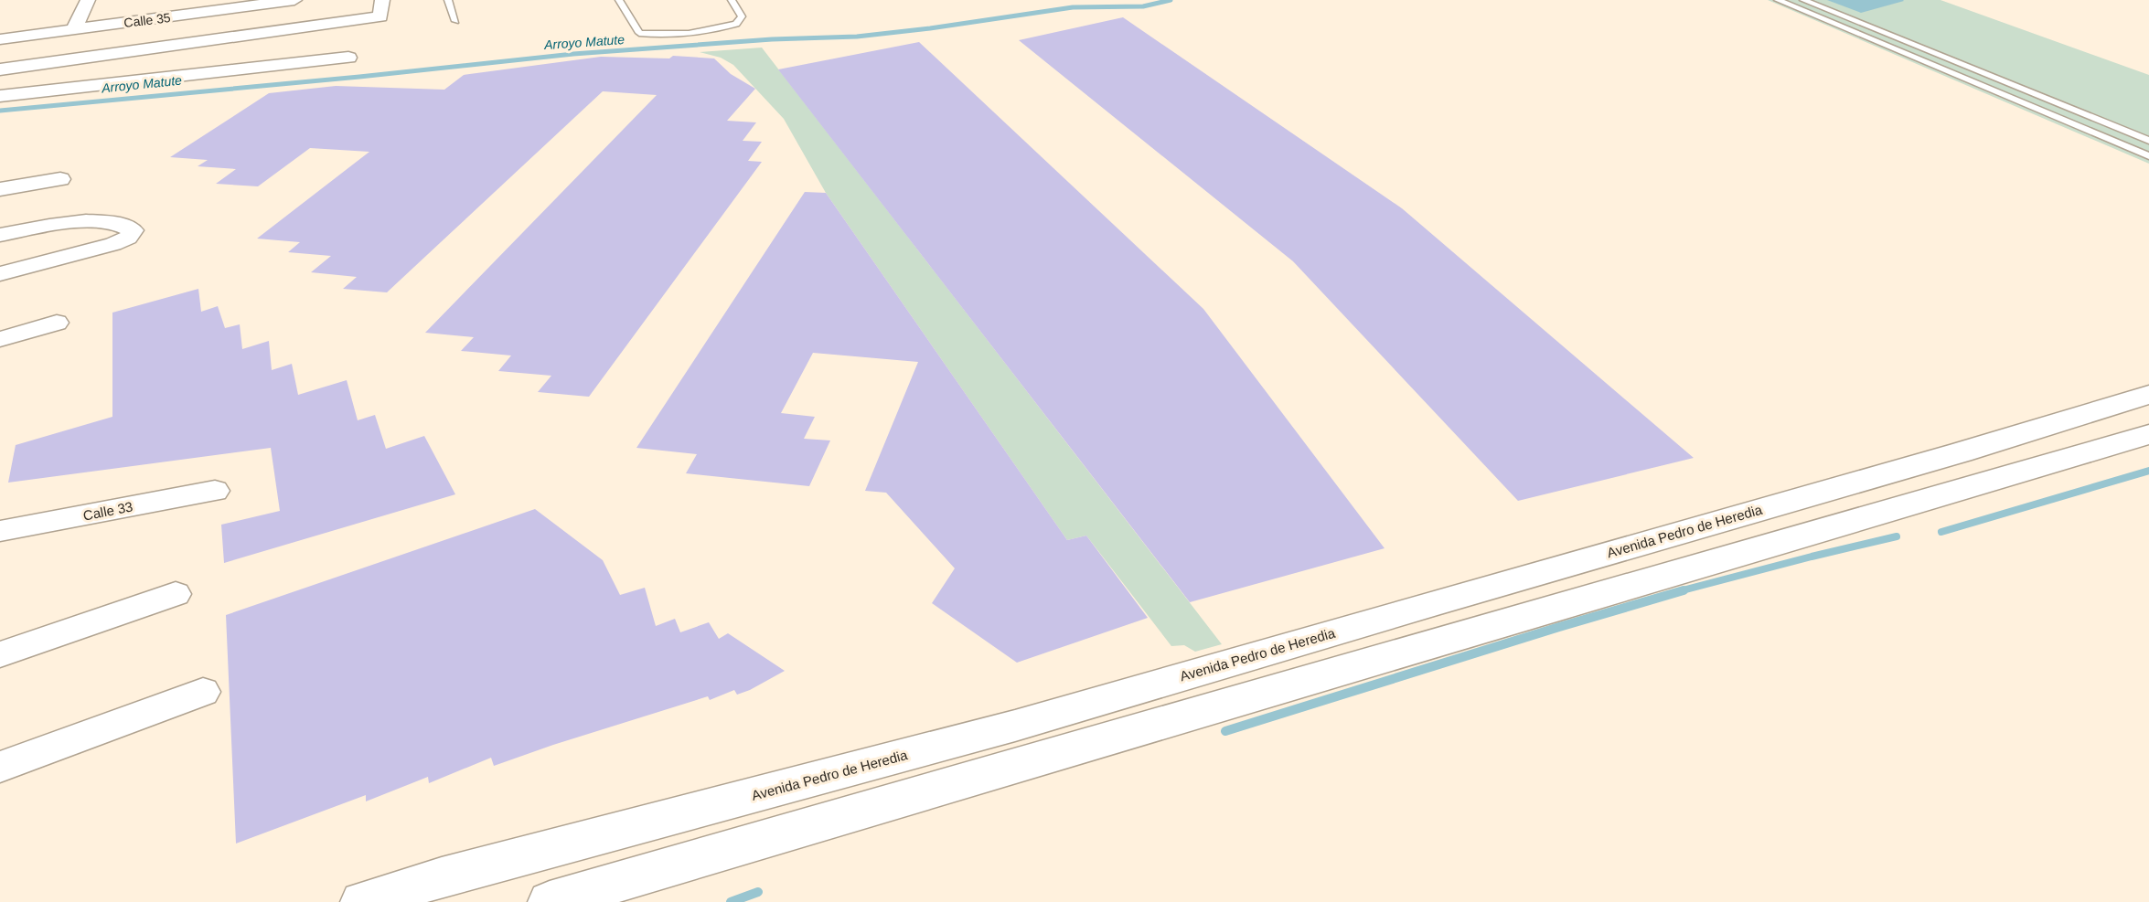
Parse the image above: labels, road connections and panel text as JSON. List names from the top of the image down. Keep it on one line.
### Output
{"streets":{"highway":["Avenida Pedro de Heredia"],"street":["Calle 35","Calle 33"]},"water":["Arroyo Matute"]}
